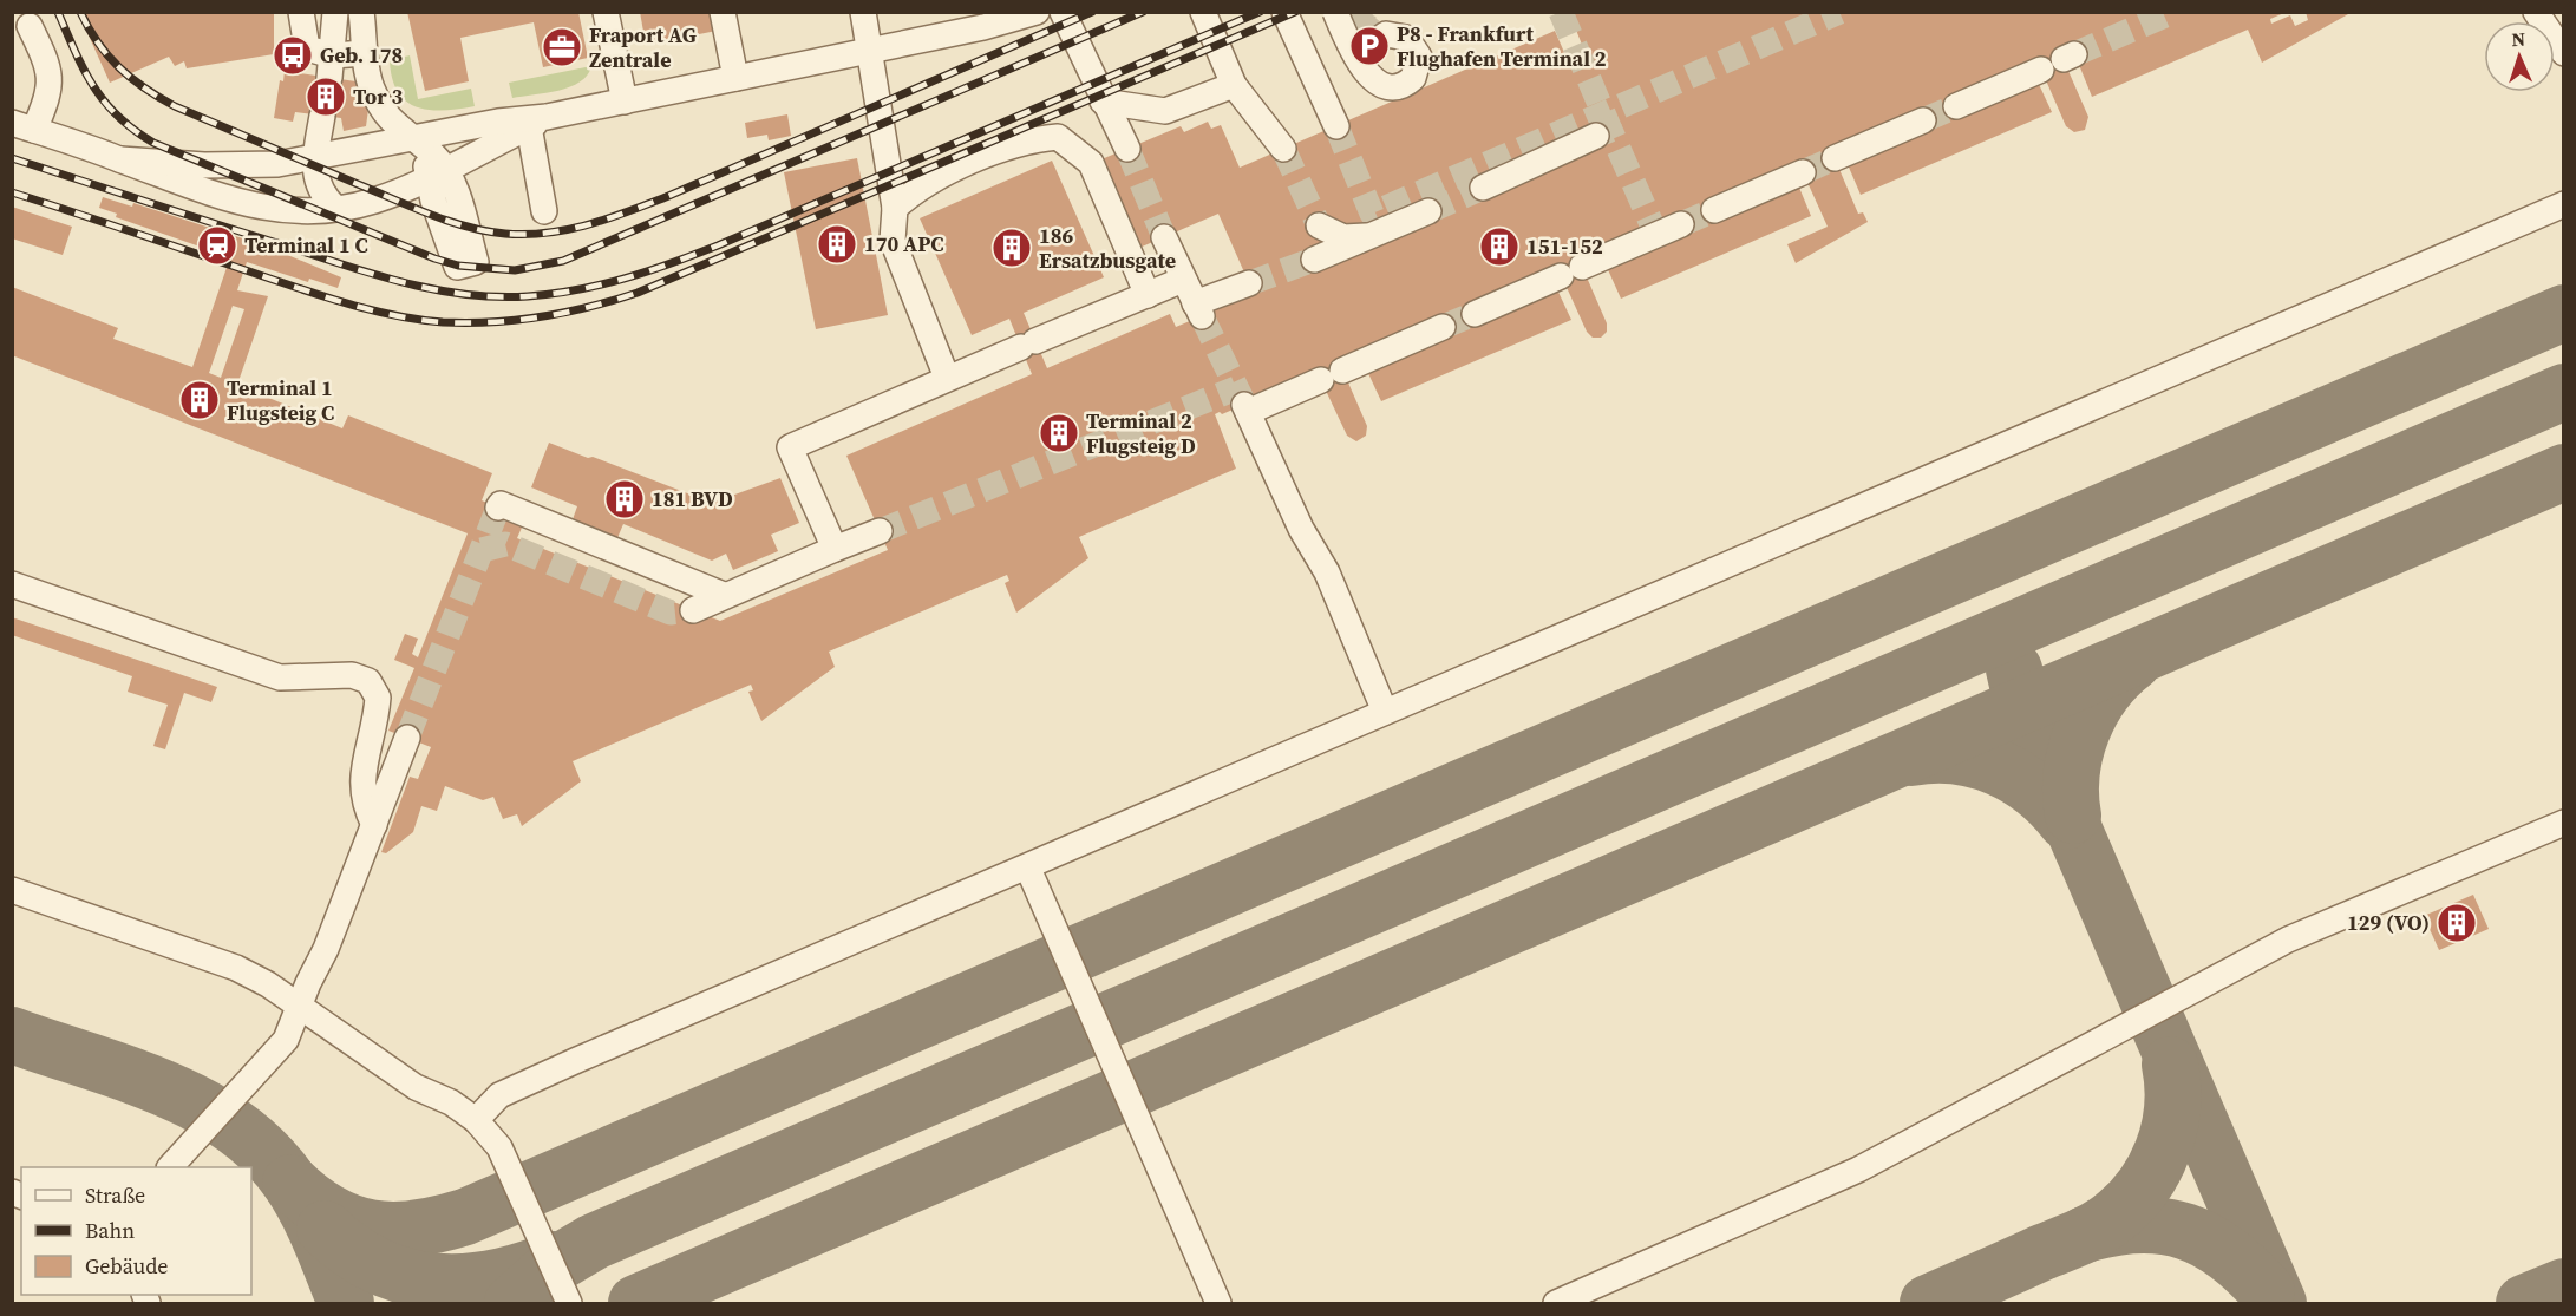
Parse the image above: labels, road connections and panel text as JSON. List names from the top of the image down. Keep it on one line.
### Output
{"places":{"parking":["P8 - Frankfurt Flughafen Terminal 2"],"office":["Fraport AG Zentrale"],"bus stop":["Geb. 178"],"building":["Tor 3","170 APC","151-152","186 Ersatzbusgate","Terminal 1 Flugsteig C","Terminal 2 Flugsteig D","181 BVD","129 (VO)"],"station":["Terminal 1 C"]},"legend":["Straße","Bahn","Gebäude"],"north":"top"}
